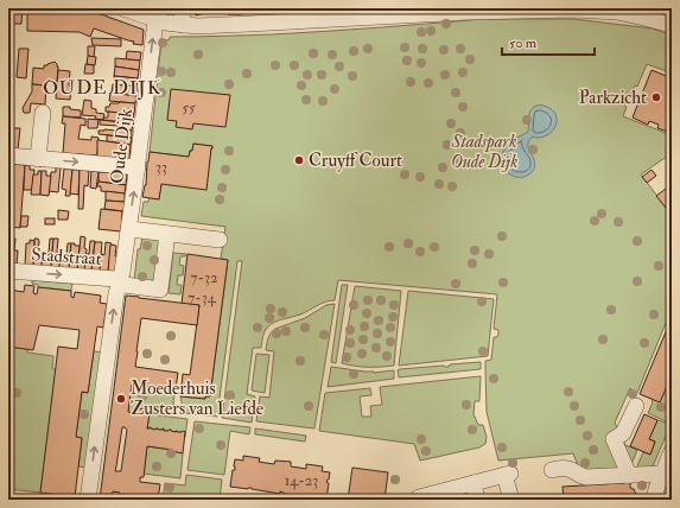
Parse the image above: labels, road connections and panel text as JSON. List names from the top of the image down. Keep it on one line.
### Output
{"streets":{"street":["Oude Dijk","Stadstraat"]},"crossings":[["Oude Dijk","Stadstraat"]],"one_way":["Oude Dijk"],"districts":["OUDE DIJK"],"parks":["Stadspark Oude Dijk"],"places":["Parkzicht","Cruyff Court","Moederhuis Zusters van Liefde"],"house_numbers":["55","33","7-32","7-34","14-23"],"scale_bar":"50 m"}
